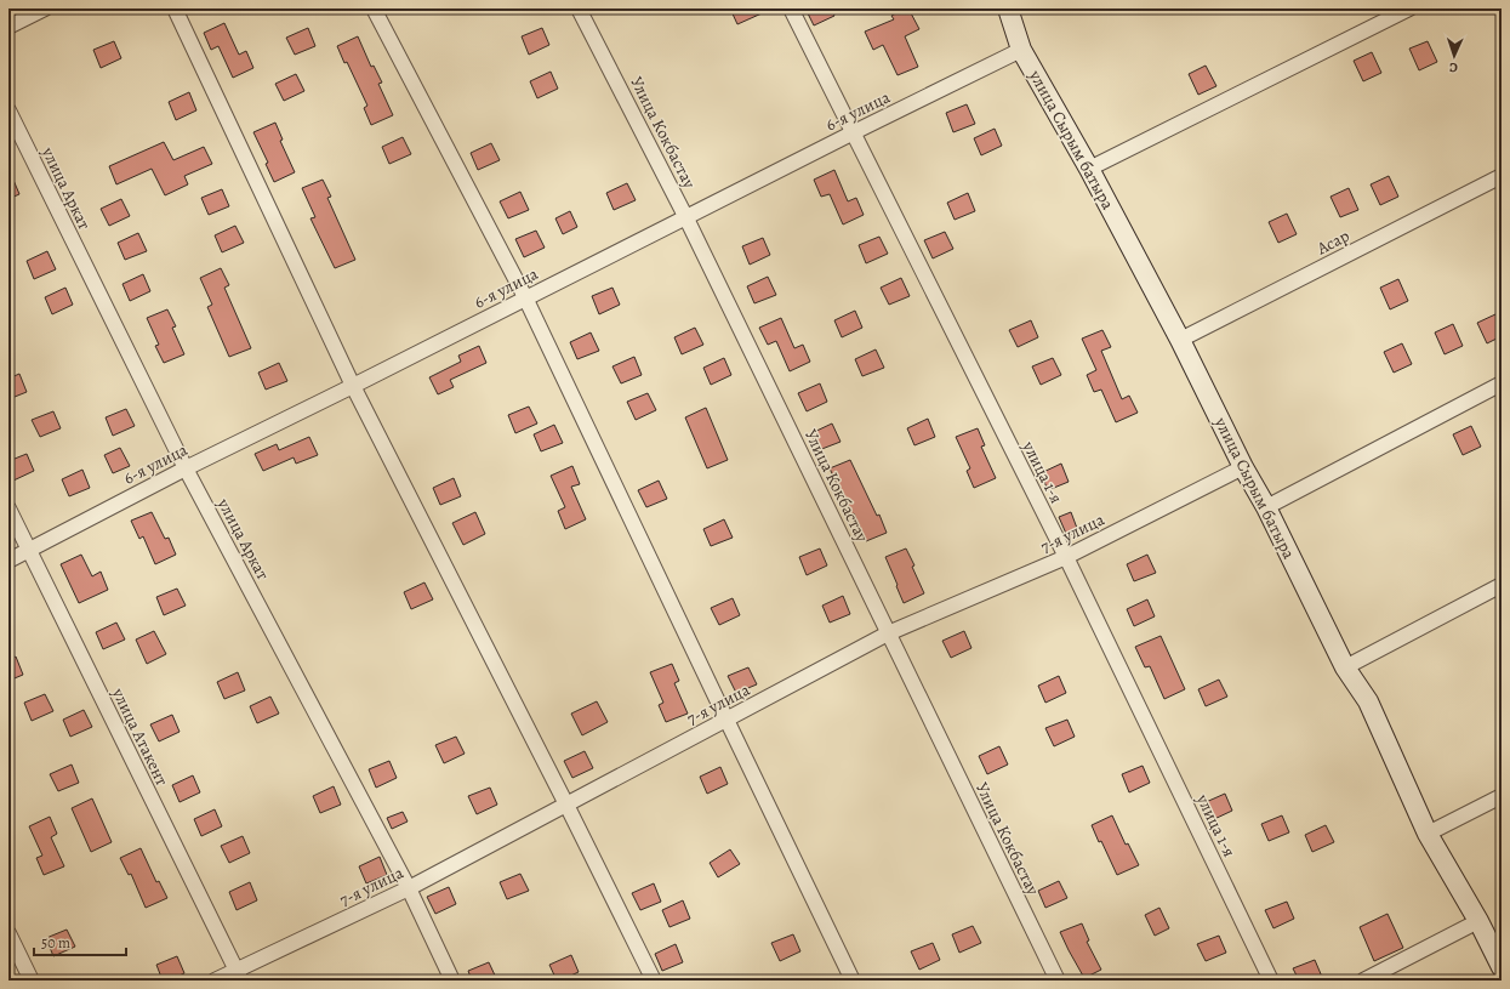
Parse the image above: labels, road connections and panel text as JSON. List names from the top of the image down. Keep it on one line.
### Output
{"streets":{"street":["6-я улица","Улица Кокбастау","улица Сырым батыра","улица Аркат","Асар","улица 1-я","7-я улица","улица Атакент"]},"crossings":[["6-я улица","Улица Кокбастау"],["6-я улица","улица Сырым батыра"],["6-я улица","улица Аркат"],["6-я улица","улица 1-я"],["6-я улица","улица Атакент"],["Улица Кокбастау","7-я улица"],["улица Сырым батыра","Асар"],["улица Сырым батыра","7-я улица"],["улица Аркат","7-я улица"],["улица 1-я","7-я улица"],["7-я улица","улица Атакент"]],"scale_bar":"50 m","north":"bottom"}
